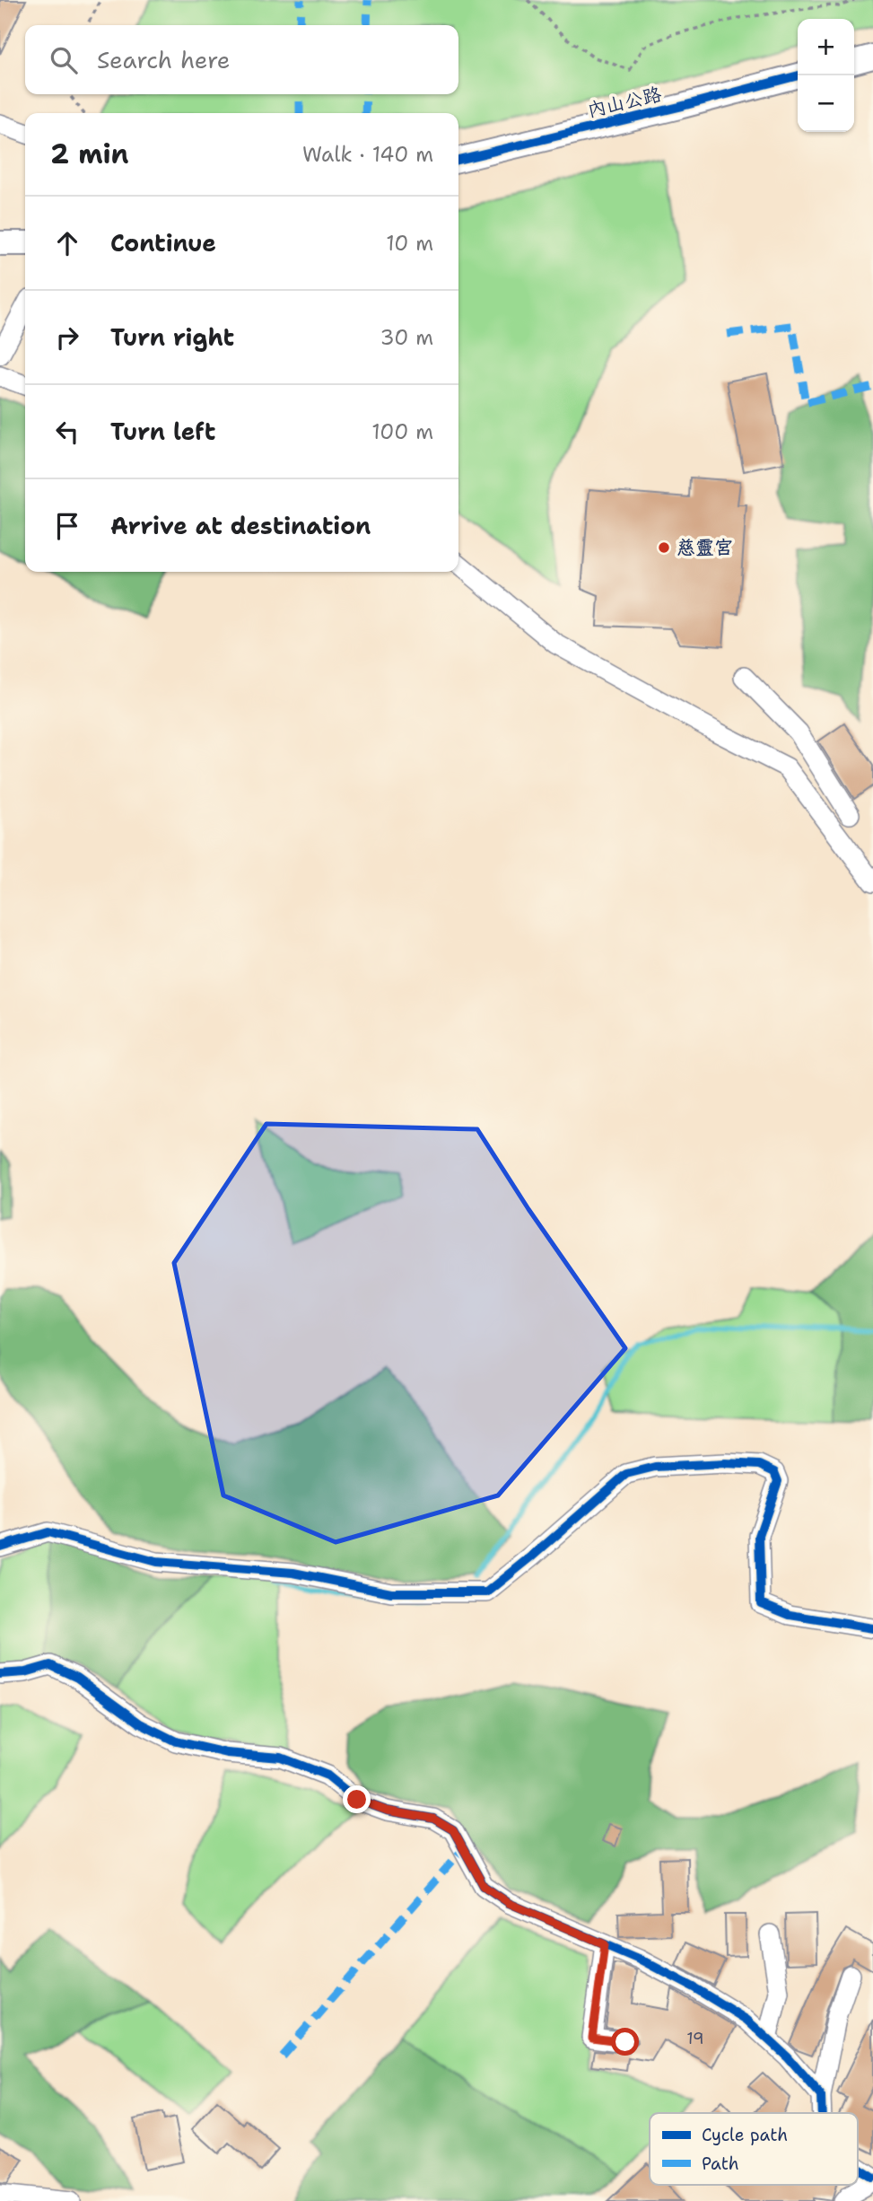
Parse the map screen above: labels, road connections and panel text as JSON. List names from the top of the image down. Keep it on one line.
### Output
{"streets":{"main road":["內山公路"]},"places":["慈靈宮"],"house_numbers":["19"],"legend":["Cycle path","Path"],"page":{"map_buttons":["+","−"],"search":"Search here","heading":["2 min","Walk · 140 m"],"list":[["Continue","10 m"],["Turn right","30 m"],["Turn left","100 m"],"Arrive at destination"]}}
